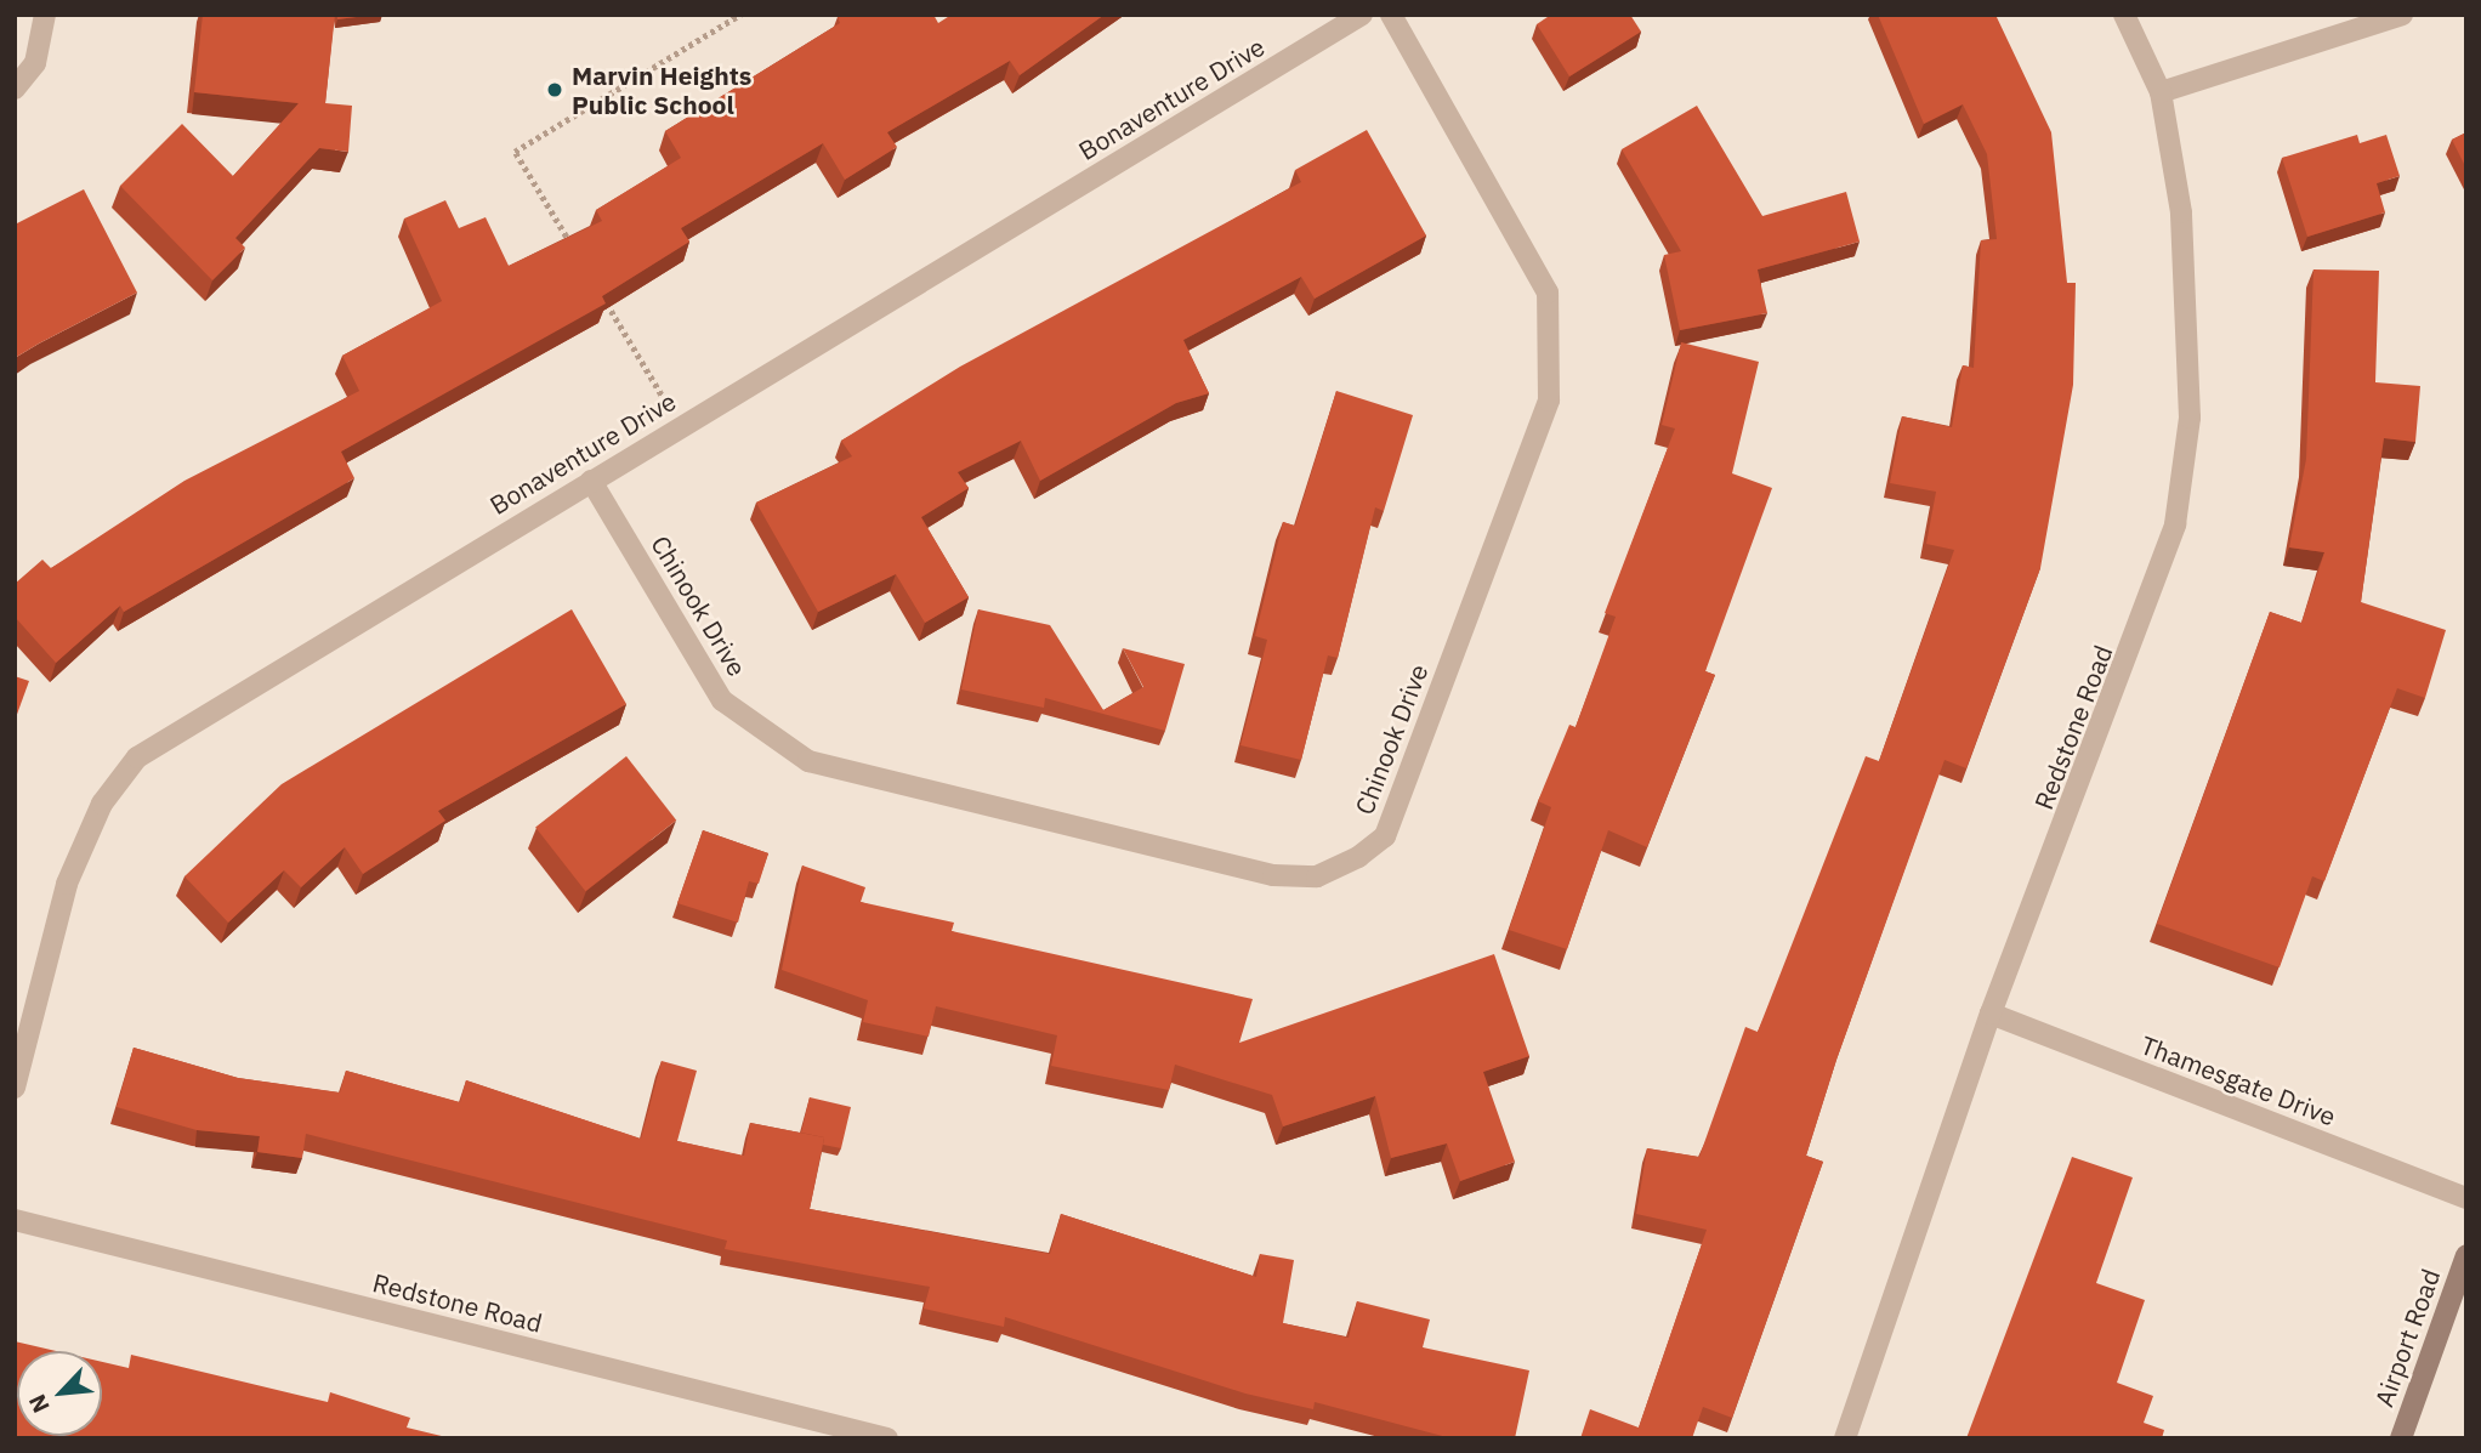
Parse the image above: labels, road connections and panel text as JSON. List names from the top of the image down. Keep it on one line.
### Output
{"streets":{"main road":["Airport Road"],"street":["Bonaventure Drive","Chinook Drive","Redstone Road","Thamesgate Drive"]},"crossings":[["Bonaventure Drive","Chinook Drive"],["Redstone Road","Thamesgate Drive"]],"places":["Marvin Heights Public School"],"north":"bottom left"}
